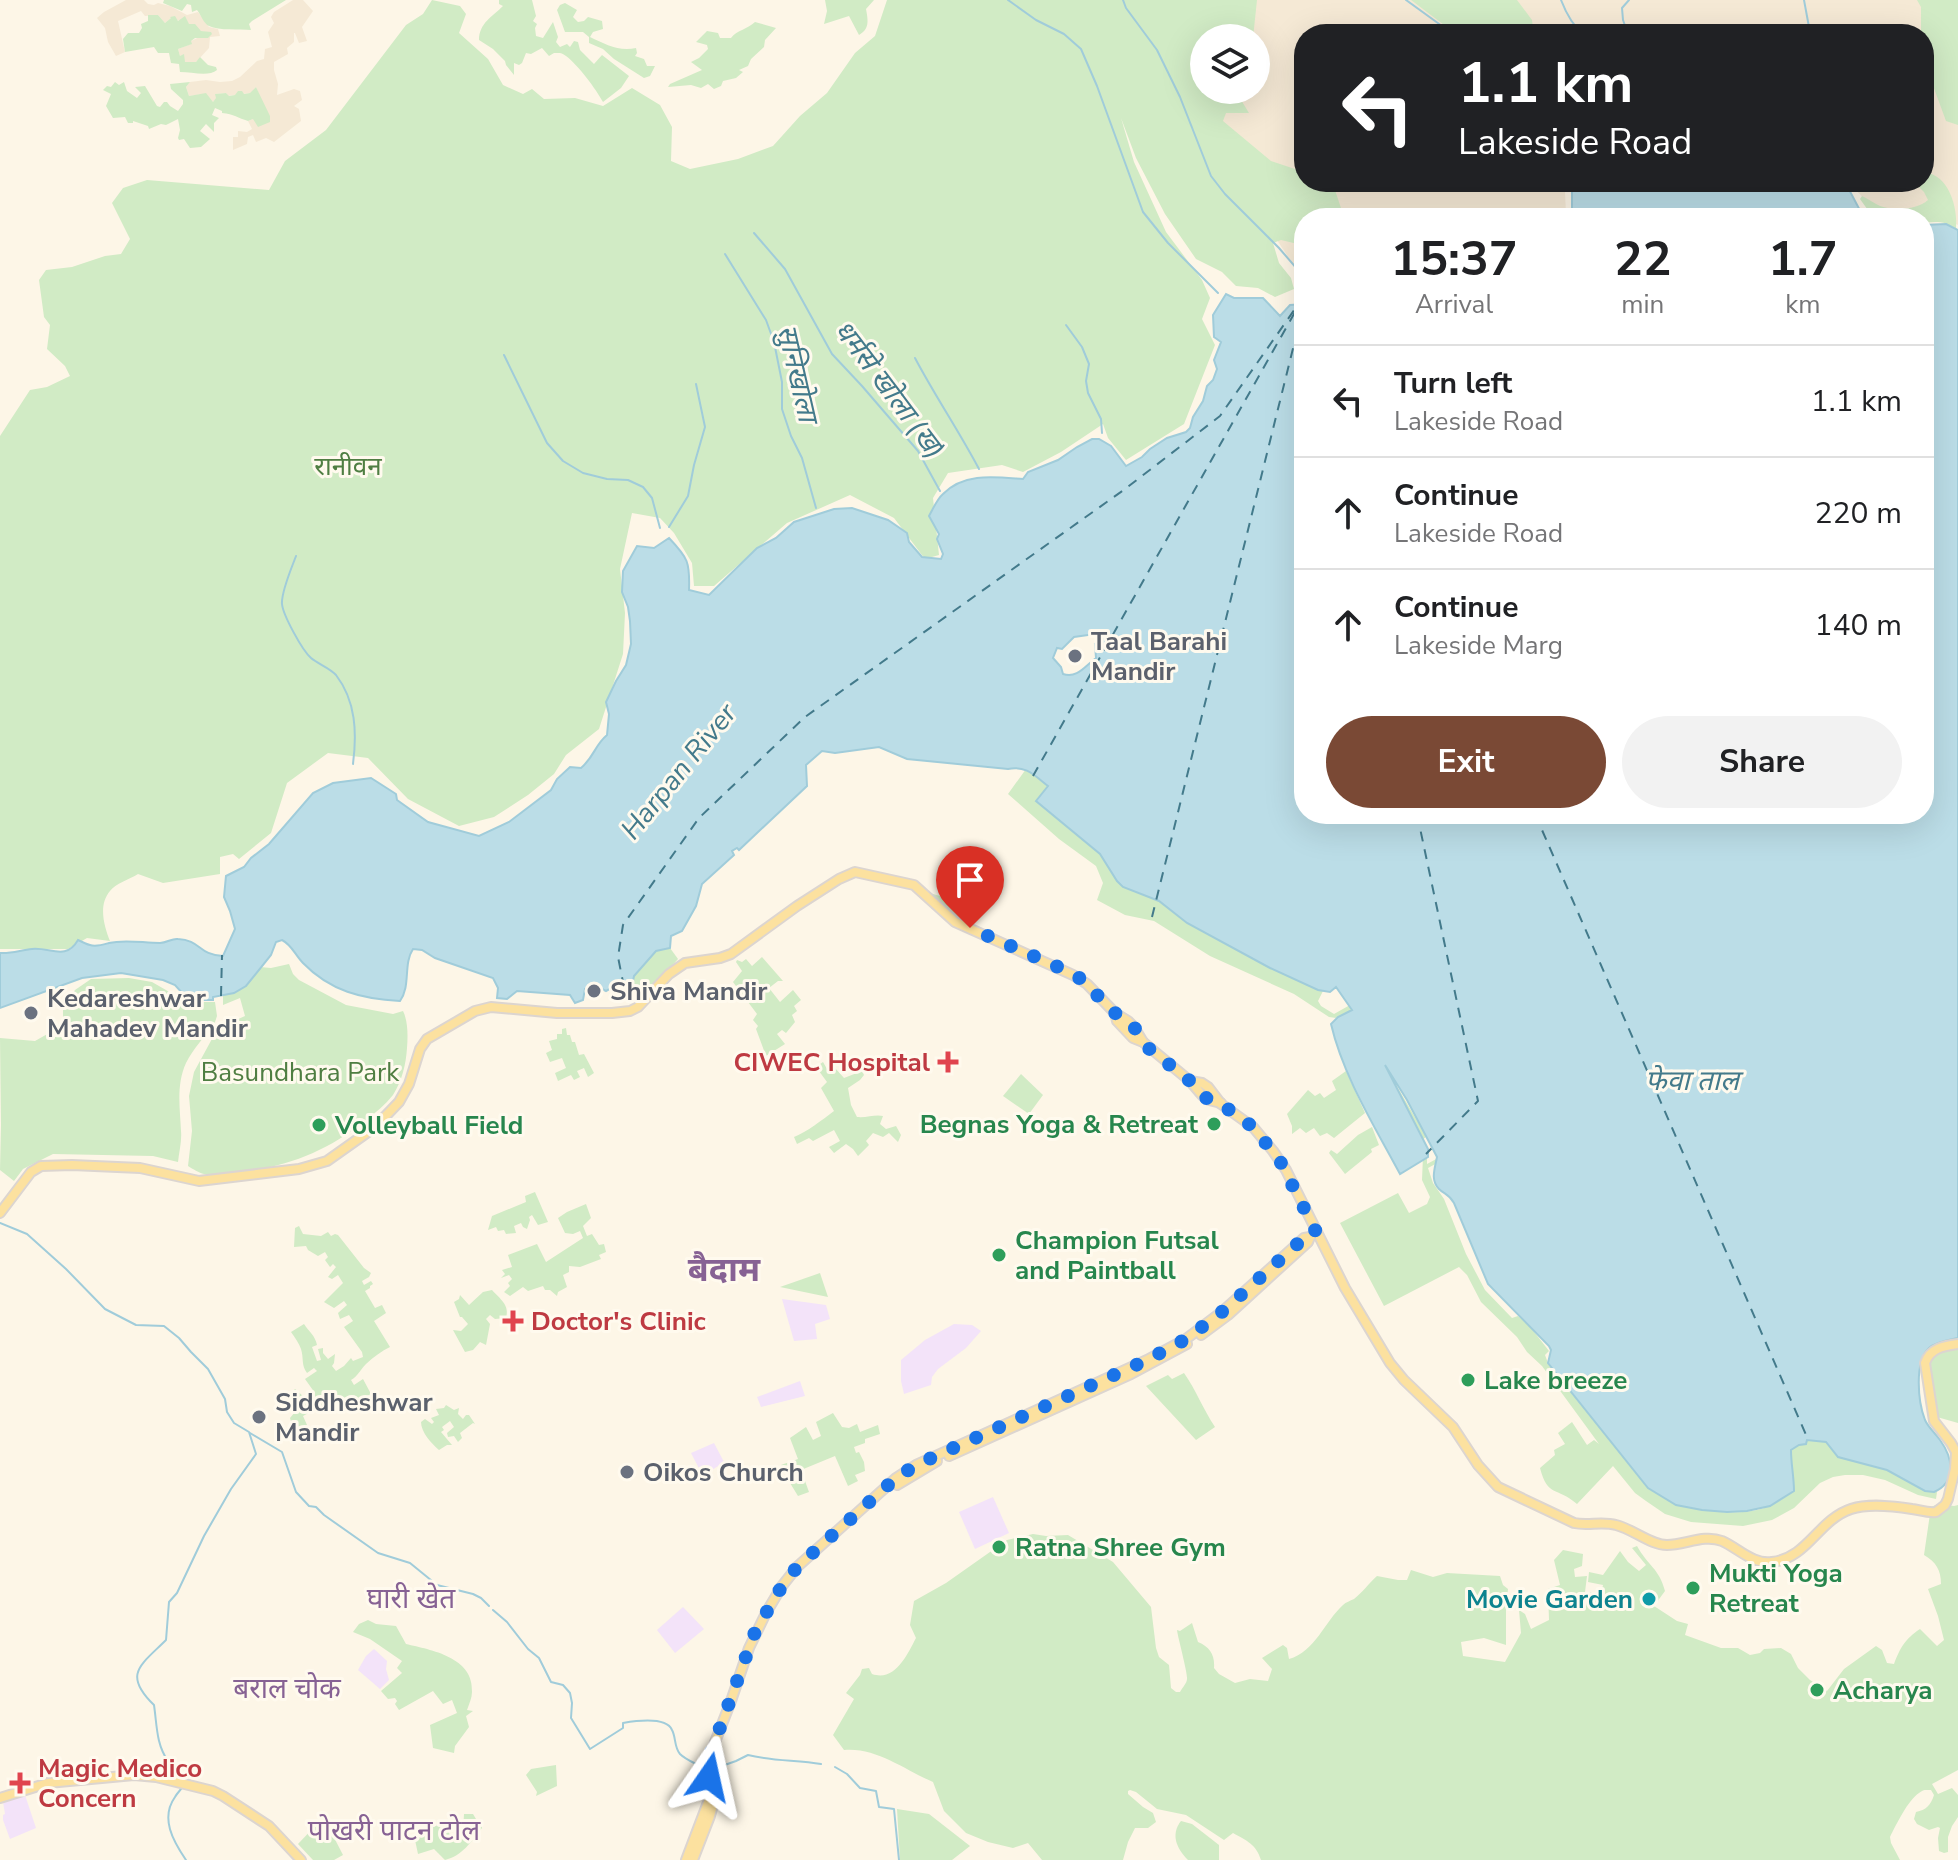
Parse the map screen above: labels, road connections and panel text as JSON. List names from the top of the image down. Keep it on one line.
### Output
{"districts":["बैदाम","घारी खेत","बराल चोक","पोखरी पाटन टोल"],"water":["सुनिखोला","धर्मसे खोला (ख)","Harpan River","फेवा ताल"],"parks":["रानीवन","Basundhara Park"],"places":{"other":["Taal Barahi Mandir","Shiva Mandir","Kedareshwar Mahadev Mandir","Begnas Yoga & Retreat","Volleyball Field","Champion Futsal and Paintball","Lake breeze","Siddheshwar Mandir","Oikos Church","Ratna Shree Gym","Mukti Yoga Retreat","Movie Garden","Acharya"],"health":["CIWEC Hospital","Doctor's Clinic","Magic Medico Concern"]},"page":{"turn":["1.1 km","Lakeside Road"],"eta":["15:37","Arrival","22","min","1.7","km"],"list":[{"name":"Turn left","note":"Lakeside Road","value":"1.1 km"},{"name":"Continue","note":"Lakeside Road","value":"220 m"},{"name":"Continue","note":"Lakeside Marg","value":"140 m"}],"buttons":["Exit","Share"]}}
